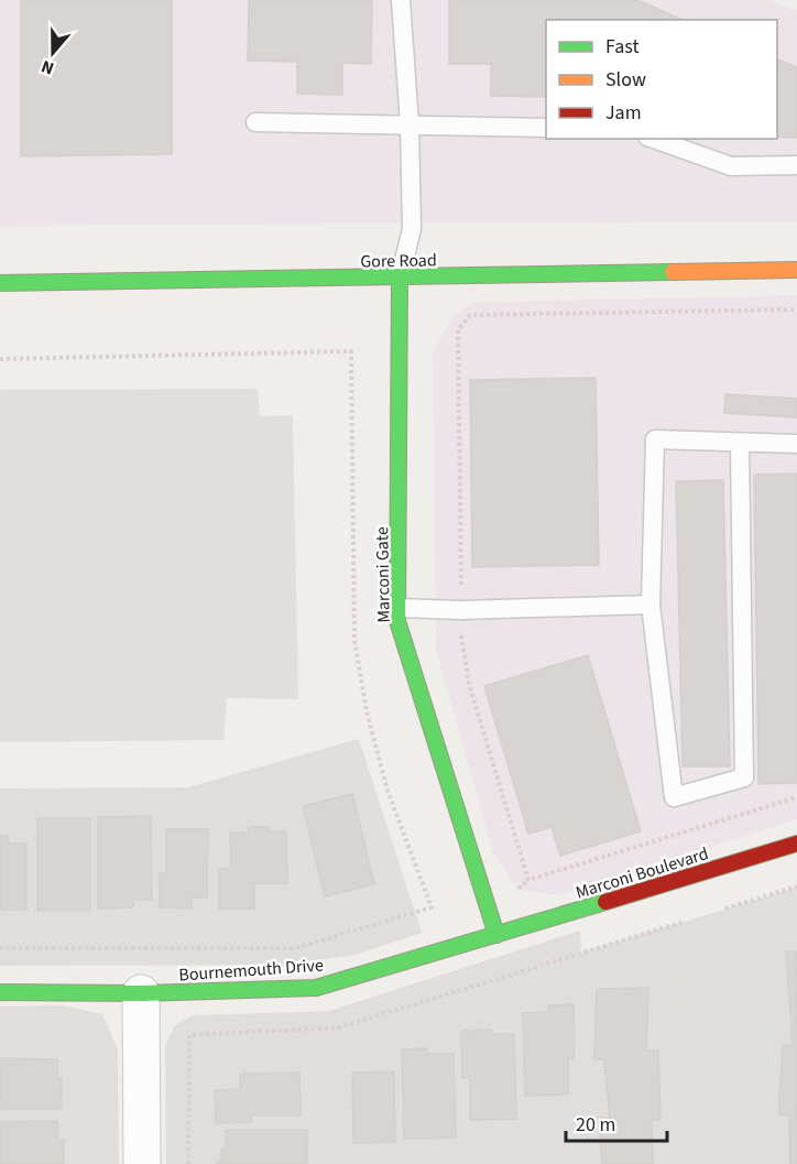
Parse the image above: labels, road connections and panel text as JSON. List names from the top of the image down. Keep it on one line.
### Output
{"streets":{"street":["Gore Road","Marconi Gate","Marconi Boulevard","Bournemouth Drive"]},"crossings":[["Gore Road","Marconi Gate"],["Marconi Gate","Marconi Boulevard"],["Marconi Gate","Bournemouth Drive"],["Marconi Boulevard","Bournemouth Drive"]],"legend":["Fast","Slow","Jam"],"scale_bar":"20 m","north":"bottom"}
